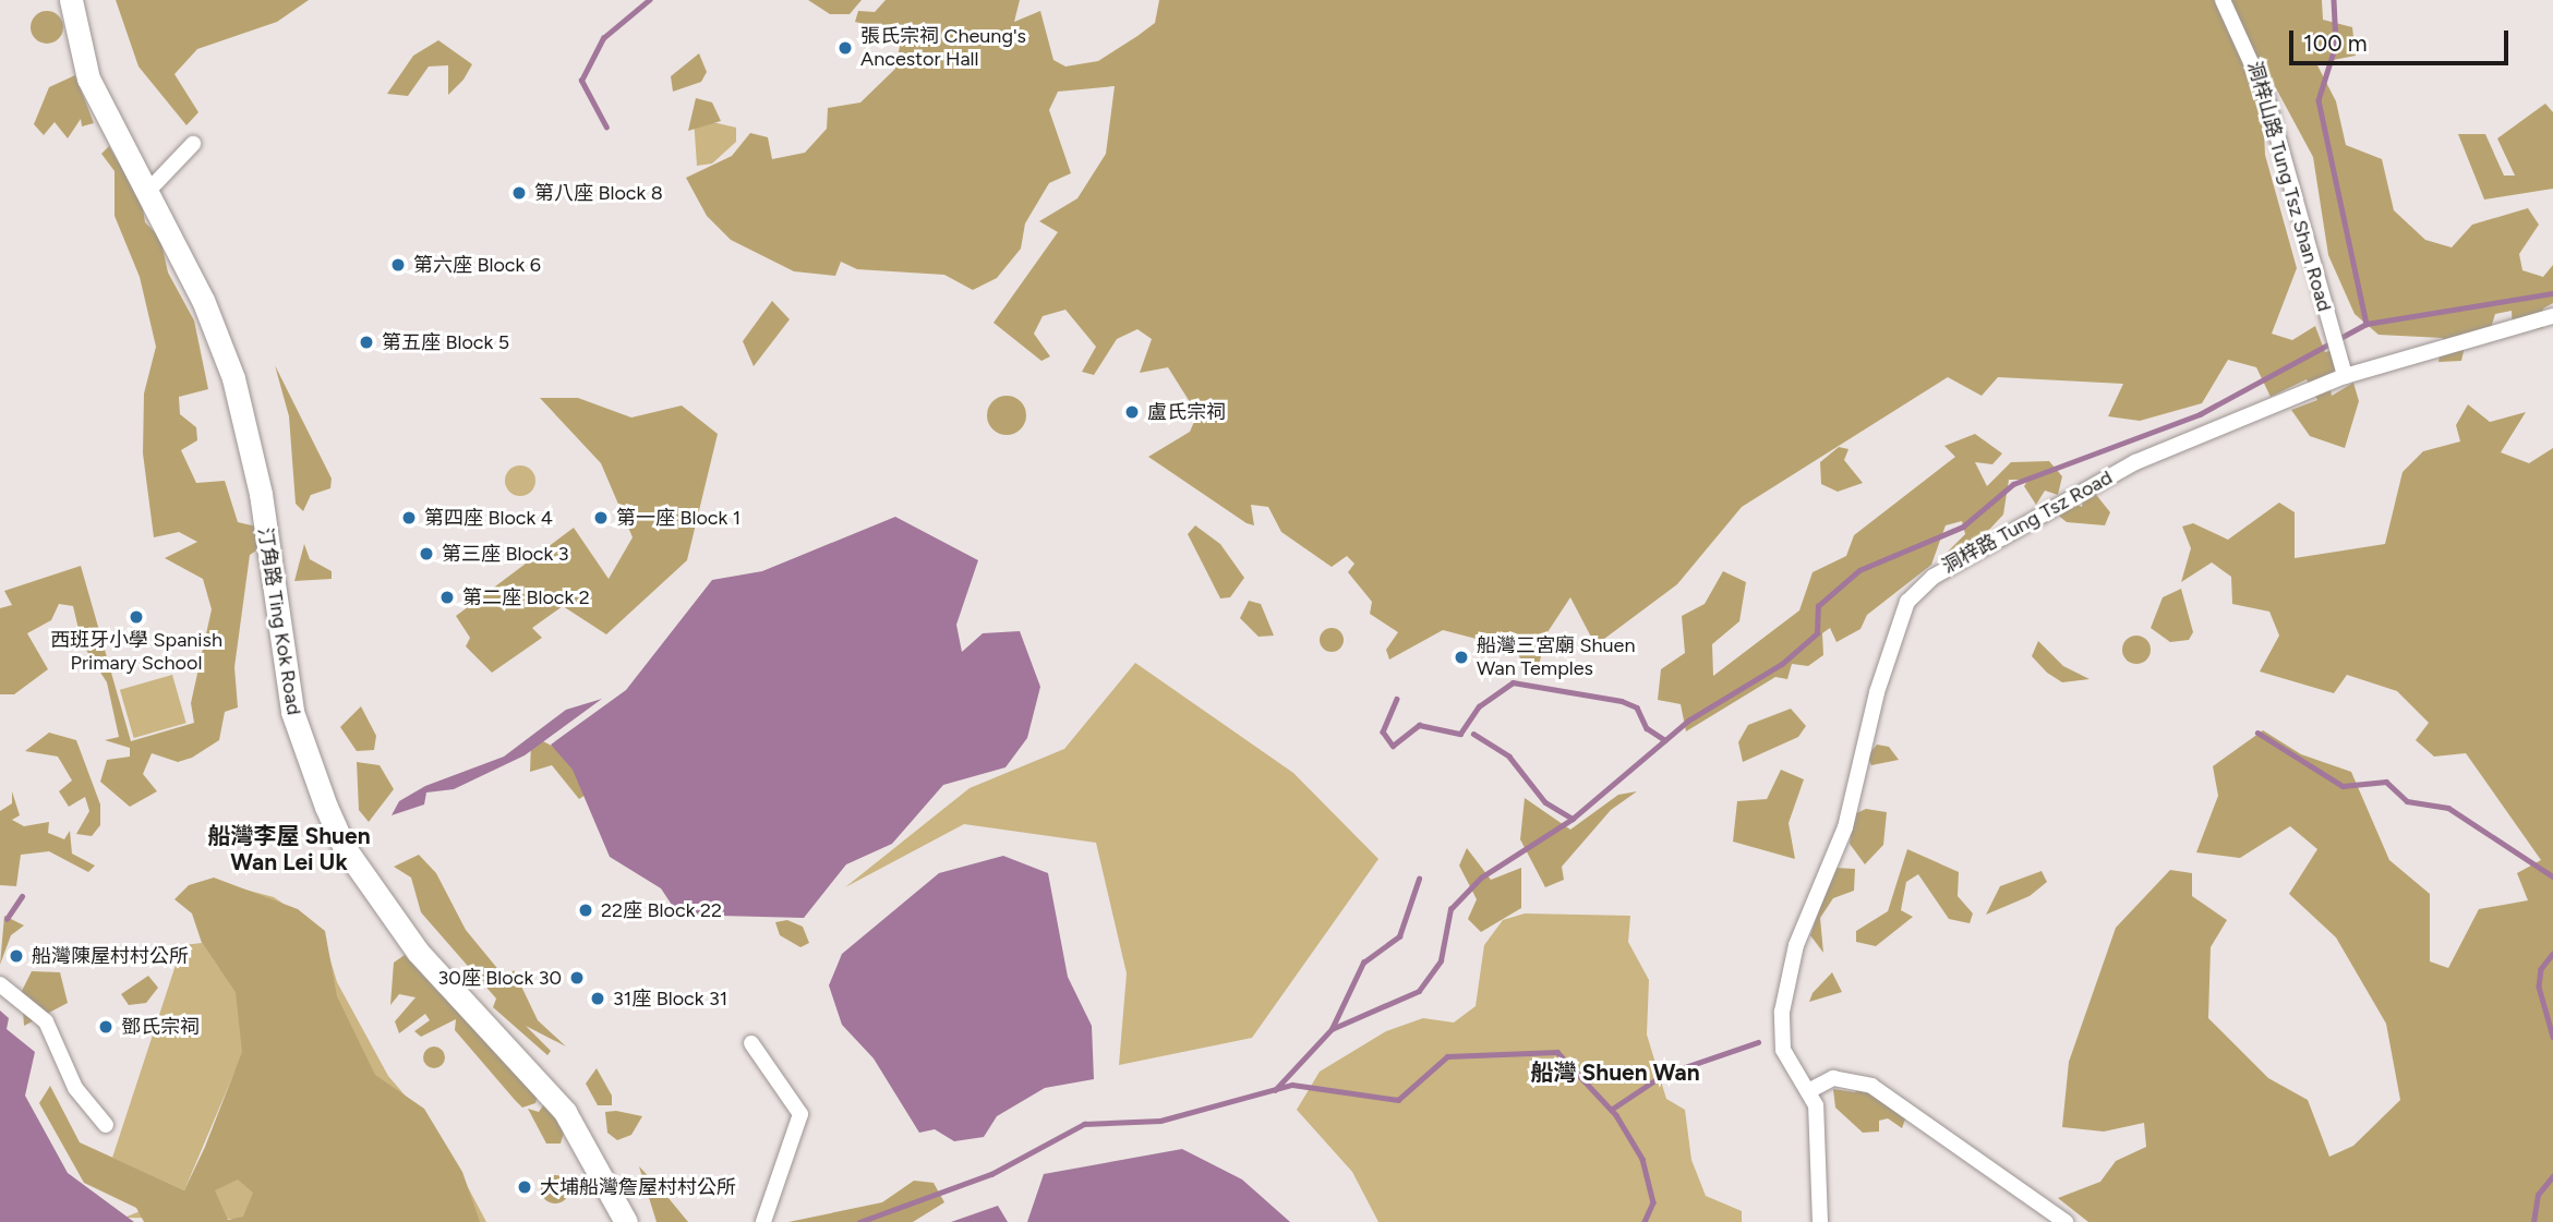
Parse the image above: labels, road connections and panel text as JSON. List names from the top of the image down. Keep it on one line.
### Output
{"streets":{"main road":["汀角路 Ting Kok Road"],"street":["洞梓山路 Tung Tsz Shan Road","洞梓路 Tung Tsz Road"]},"crossings":[["洞梓山路 Tung Tsz Shan Road","洞梓路 Tung Tsz Road"]],"districts":["船灣李屋 Shuen Wan Lei Uk","船灣 Shuen Wan"],"places":["張氏宗祠 Cheung's Ancestor Hall","第八座 Block 8","第六座 Block 6","第五座 Block 5","盧氏宗祠","第四座 Block 4","第一座 Block 1","第三座 Block 3","第二座 Block 2","西班牙小學 Spanish Primary School","船灣三宮廟 Shuen Wan Temples","22座 Block 22","船灣陳屋村村公所","30座 Block 30","31座 Block 31","鄧氏宗祠","大埔船灣詹屋村村公所"],"scale_bar":"100 m"}
